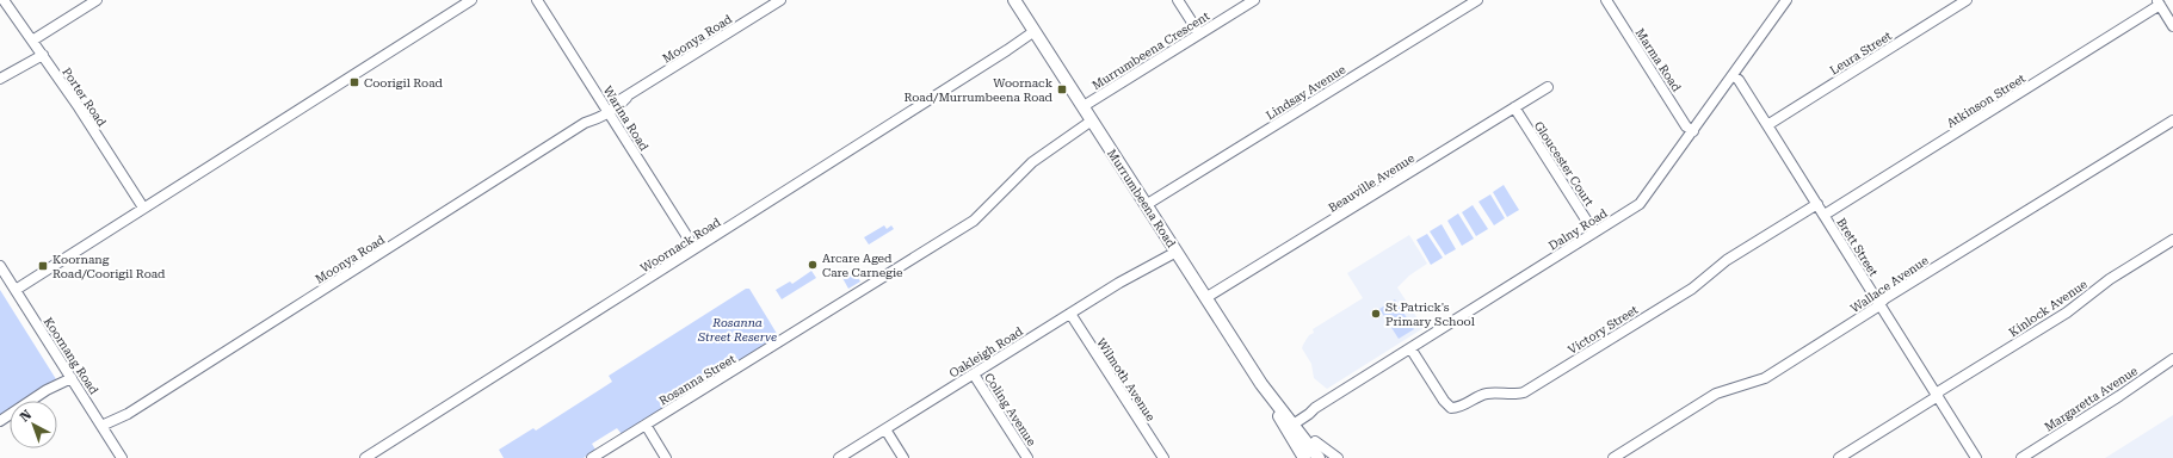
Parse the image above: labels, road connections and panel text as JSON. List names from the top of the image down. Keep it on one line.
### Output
{"streets":{"main road":["Murrumbeena Road"],"street":["Moonya Road","Murrumbeena Crescent","Leura Street","Marma Road","Lindsay Avenue","Porter Road","Atkinson Street","Warina Road","Gloucester Court","Beauville Avenue","Dalny Road","Woornack Road","Brett Street","Wallace Avenue","Kinlock Avenue","Victory Street","Oakleigh Road","Koornang Road","Rosanna Street","Wilmoth Avenue","Margaretta Avenue","Coling Avenue"]},"crossings":[["Moonya Road","Warina Road"],["Moonya Road","Koornang Road"],["Murrumbeena Crescent","Murrumbeena Road"],["Leura Street","Brett Street"],["Marma Road","Dalny Road"],["Lindsay Avenue","Murrumbeena Road"],["Atkinson Street","Brett Street"],["Warina Road","Woornack Road"],["Gloucester Court","Beauville Avenue"],["Gloucester Court","Dalny Road"],["Beauville Avenue","Murrumbeena Road"],["Murrumbeena Road","Dalny Road"],["Murrumbeena Road","Woornack Road"],["Murrumbeena Road","Oakleigh Road"],["Murrumbeena Road","Rosanna Street"],["Dalny Road","Brett Street"],["Dalny Road","Victory Street"],["Brett Street","Wallace Avenue"],["Brett Street","Kinlock Avenue"],["Brett Street","Victory Street"],["Oakleigh Road","Wilmoth Avenue"],["Oakleigh Road","Coling Avenue"]],"parks":["Rosanna Street Reserve"],"places":{"transit":["Coorigil Road","Woornack Road/Murrumbeena Road","Koornang Road/Coorigil Road"],"other":["Arcare Aged Care Carnegie","St Patrick's Primary School"]},"north":"top left"}
